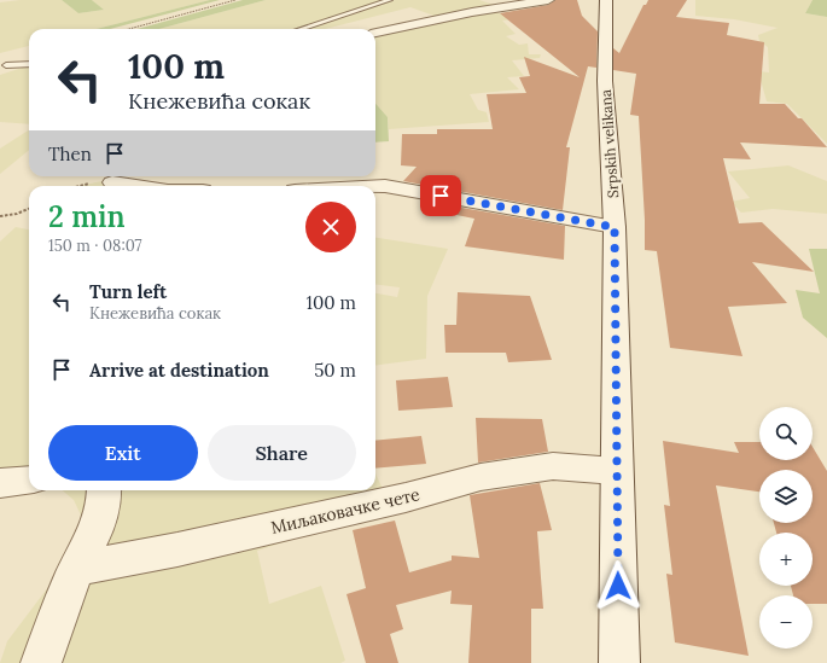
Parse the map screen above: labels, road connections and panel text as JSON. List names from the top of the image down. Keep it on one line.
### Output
{"streets":{"street":["Srpskih velikana","Миљаковачке чете"]},"crossings":[["Srpskih velikana","Миљаковачке чете"]],"page":{"turn":["100 m","Кнежевића сокак"],"then":"Then","heading":["2 min","150 m · 08:07"],"list":[{"name":"Turn left","note":"Кнежевића сокак","value":"100 m"},{"name":"Arrive at destination","value":"50 m"}],"map_buttons":["+","−"],"buttons":["Exit","Share"]}}
